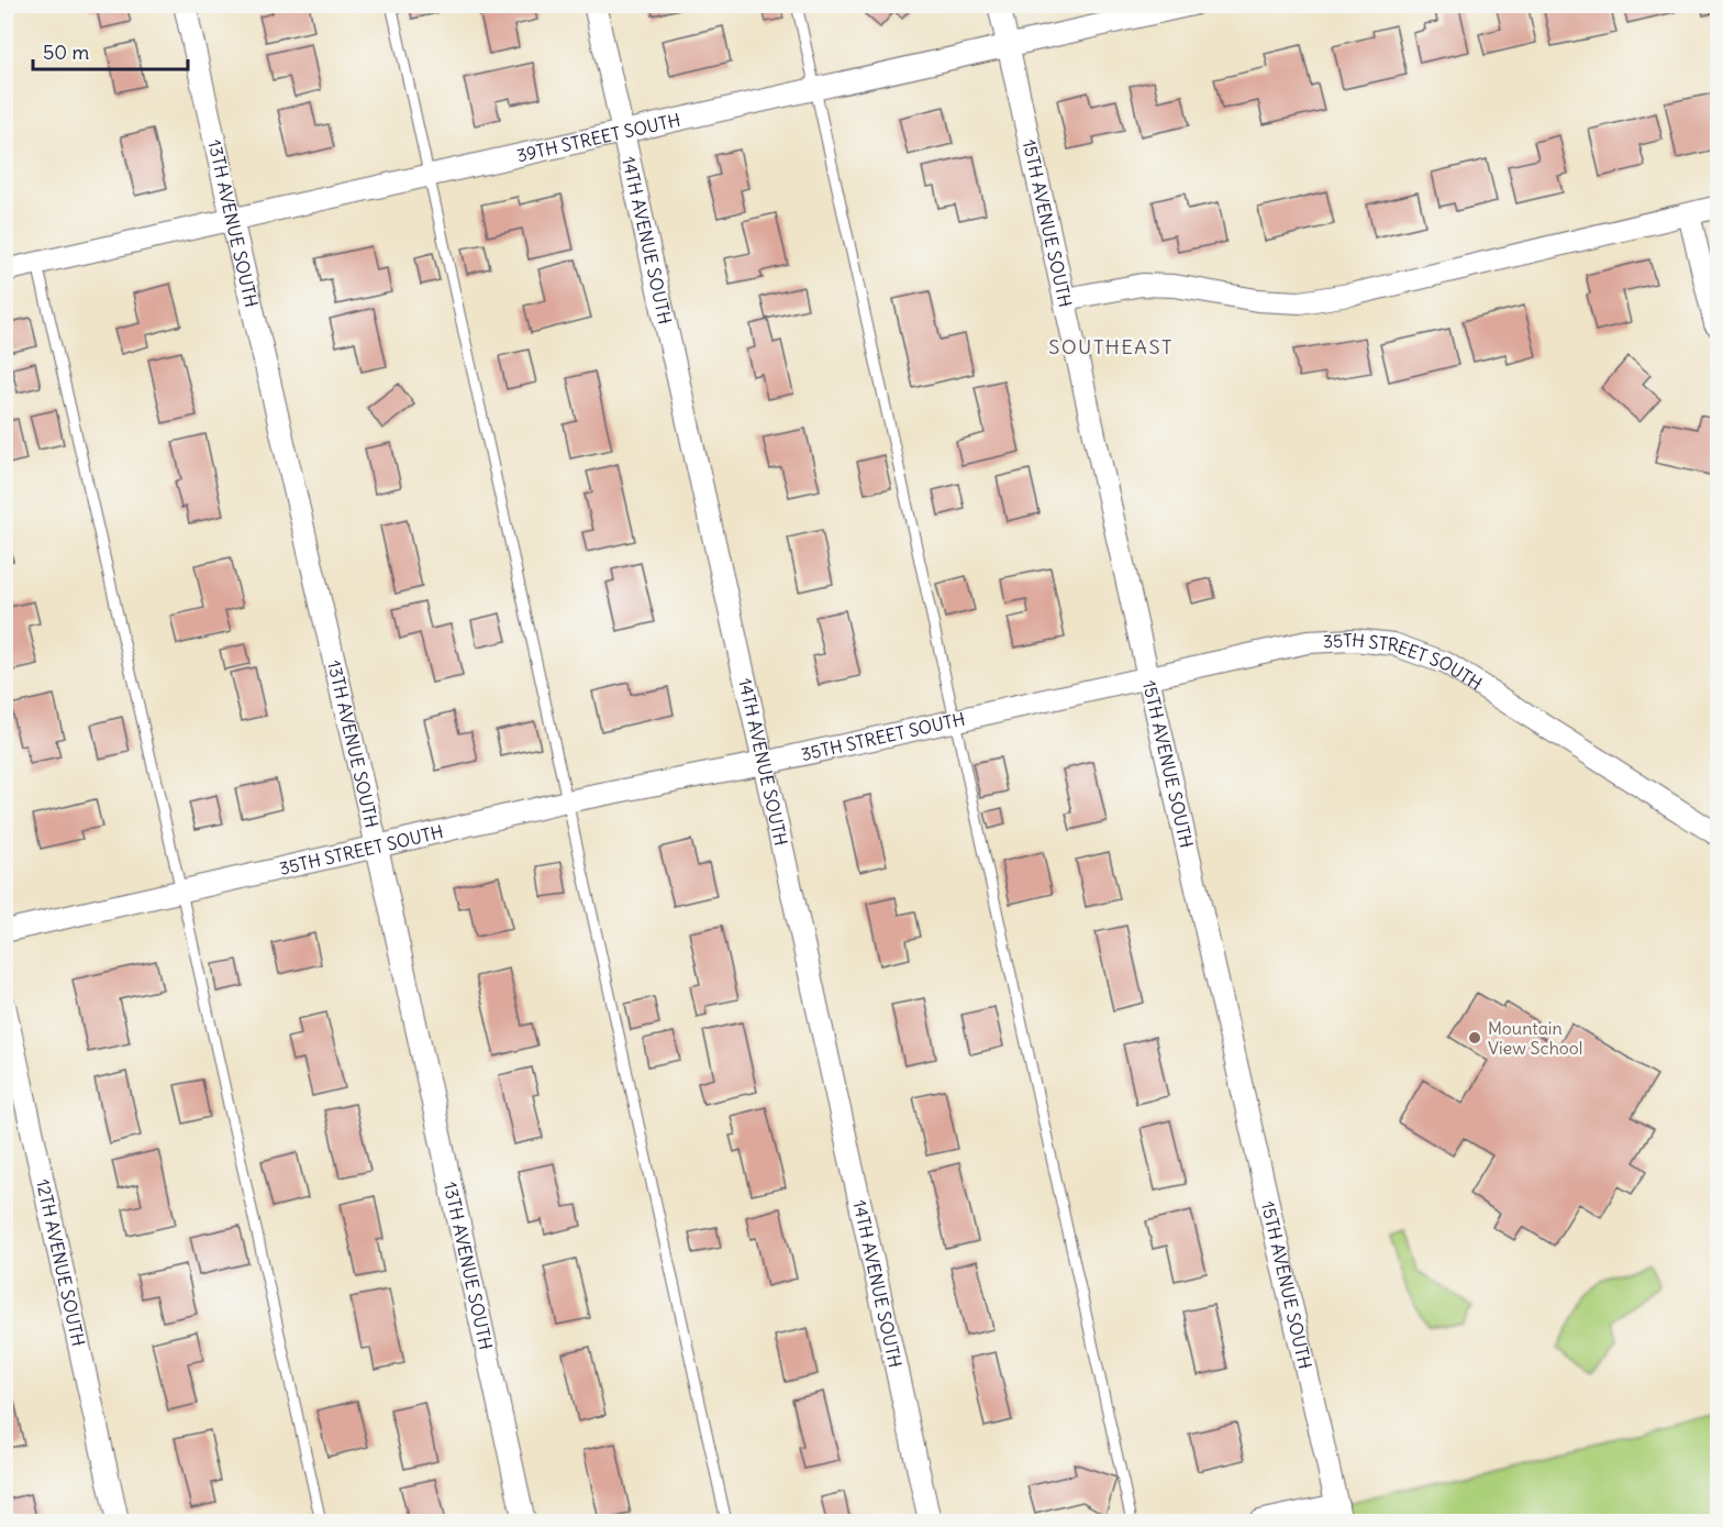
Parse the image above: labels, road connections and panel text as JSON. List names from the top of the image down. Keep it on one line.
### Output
{"streets":{"street":["39TH STREET SOUTH","13TH AVENUE SOUTH","15TH AVENUE SOUTH","14TH AVENUE SOUTH","35TH STREET SOUTH","12TH AVENUE SOUTH"]},"crossings":[["39TH STREET SOUTH","13TH AVENUE SOUTH"],["39TH STREET SOUTH","15TH AVENUE SOUTH"],["39TH STREET SOUTH","14TH AVENUE SOUTH"],["13TH AVENUE SOUTH","35TH STREET SOUTH"],["15TH AVENUE SOUTH","35TH STREET SOUTH"],["14TH AVENUE SOUTH","35TH STREET SOUTH"]],"districts":["SOUTHEAST"],"places":["Mountain View School"],"scale_bar":"50 m"}
